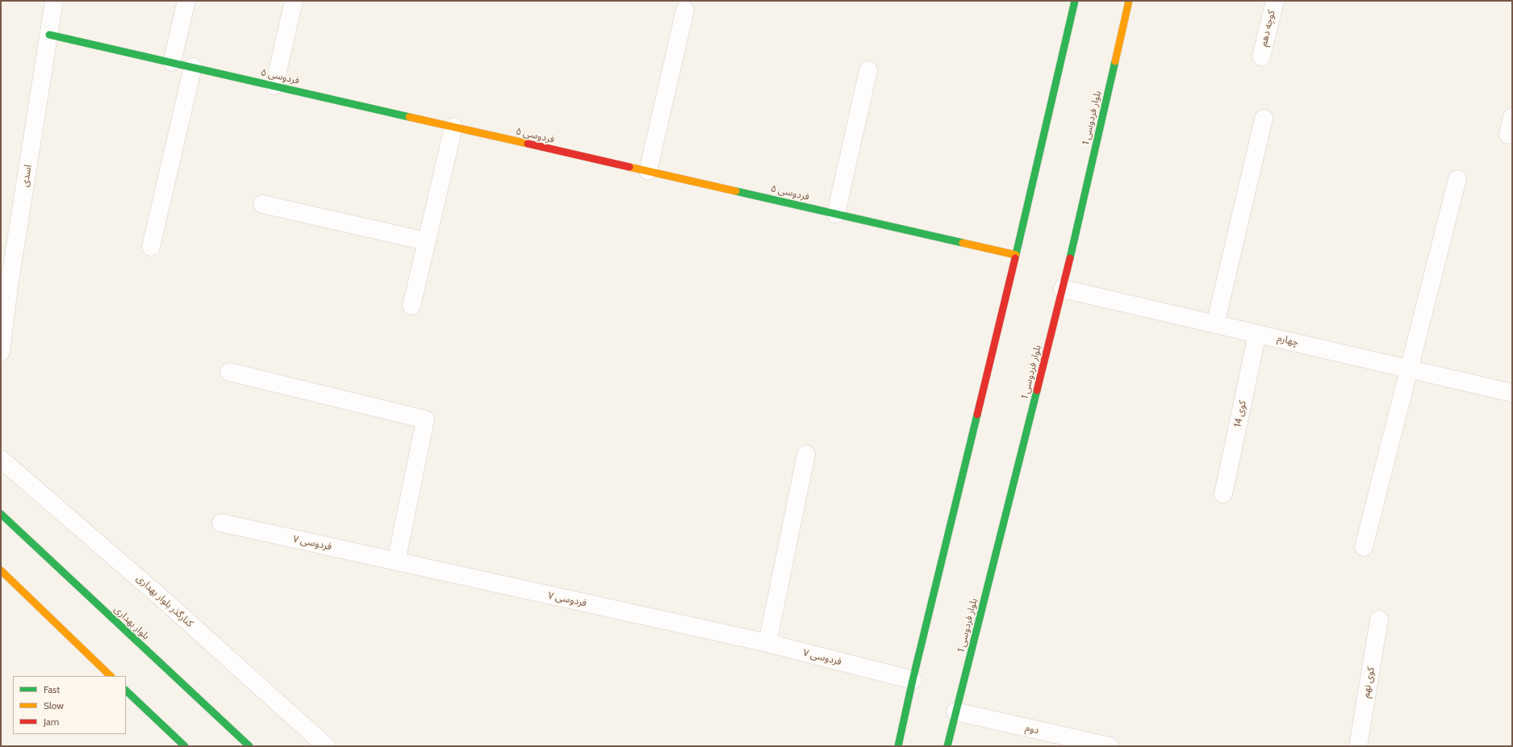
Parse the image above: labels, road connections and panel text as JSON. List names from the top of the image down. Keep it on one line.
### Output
{"streets":{"main road":["فردوسی ۵","بلوار فردوسی 1","بلوار بهداری"],"street":["کوچه دهم","اسدی","چهارم","کوی 14","فردوسی ۷","کنارگذر بلوار بهداری","کوی نهم","دوم"]},"crossings":[["فردوسی ۵","اسدی"],["بلوار فردوسی 1","چهارم"],["بلوار فردوسی 1","دوم"],["چهارم","کوی 14"]],"legend":["Fast","Slow","Jam"]}
